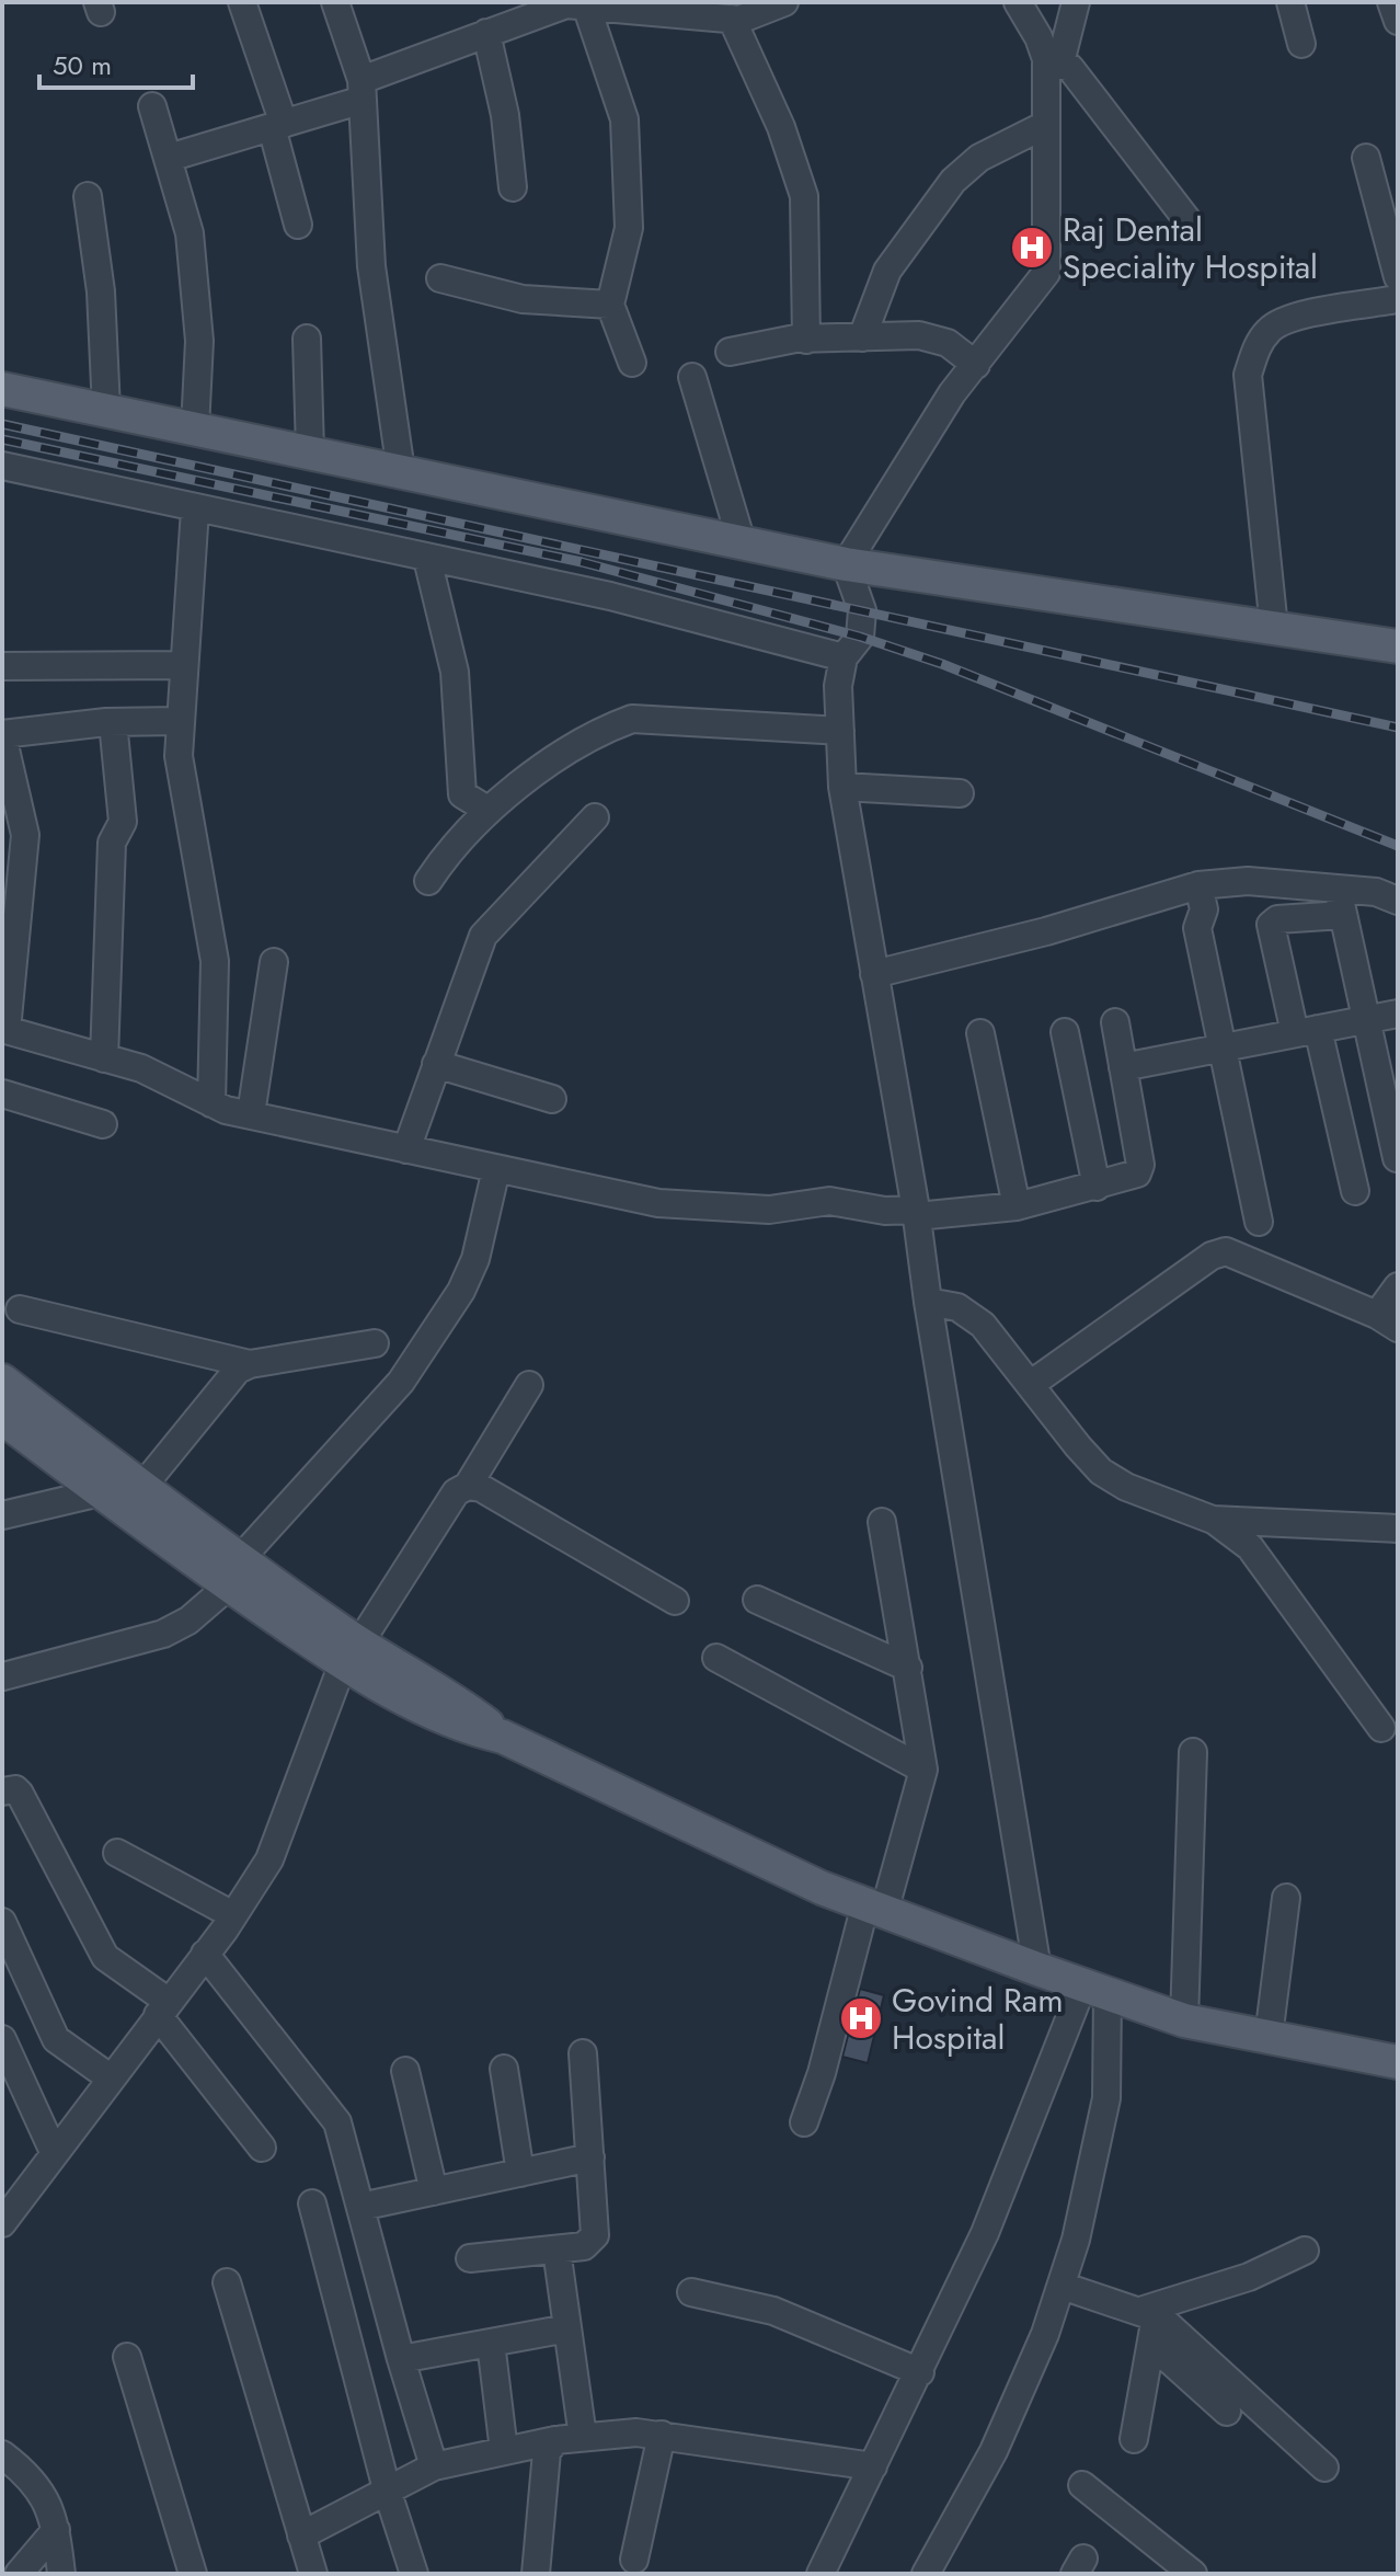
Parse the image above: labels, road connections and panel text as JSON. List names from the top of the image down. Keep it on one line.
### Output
{"places":{"hospital":["Raj Dental Speciality Hospital","Govind Ram Hospital"]},"scale_bar":"50 m"}
